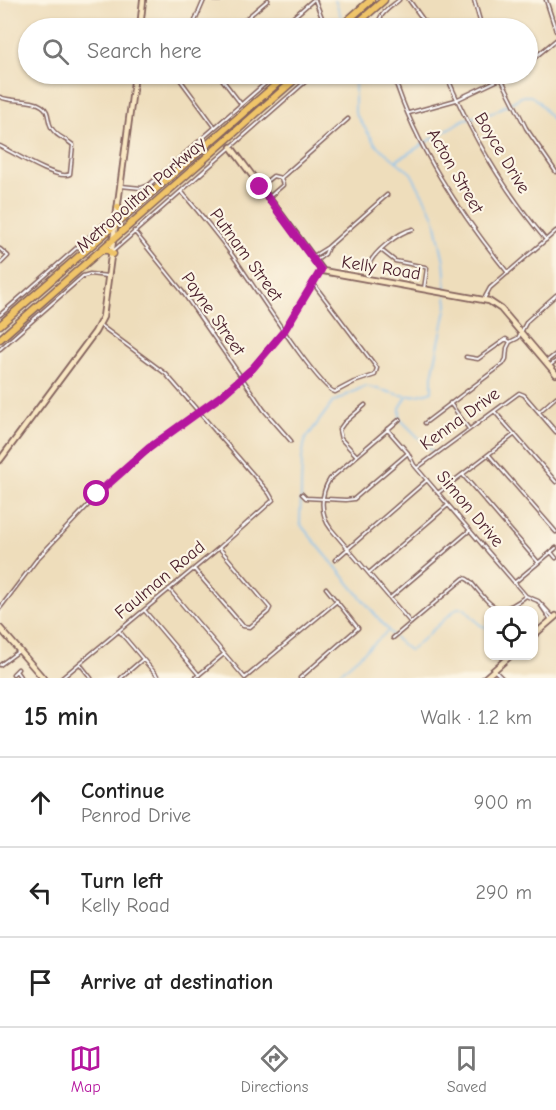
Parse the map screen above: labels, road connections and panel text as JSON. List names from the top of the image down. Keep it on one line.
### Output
{"streets":{"main road":["Metropolitan Parkway"],"street":["Boyce Drive","Acton Street","Putnam Street","Kelly Road","Payne Street","Kenna Drive","Simon Drive","Faulman Road"]},"crossings":[["Kenna Drive","Simon Drive"]],"page":{"search":"Search here","heading":["15 min","Walk · 1.2 km"],"list":[["Continue","Penrod Drive","900 m"],["Turn left","Kelly Road","290 m"],"Arrive at destination"],"nav":["Map","Directions","Saved"]}}
